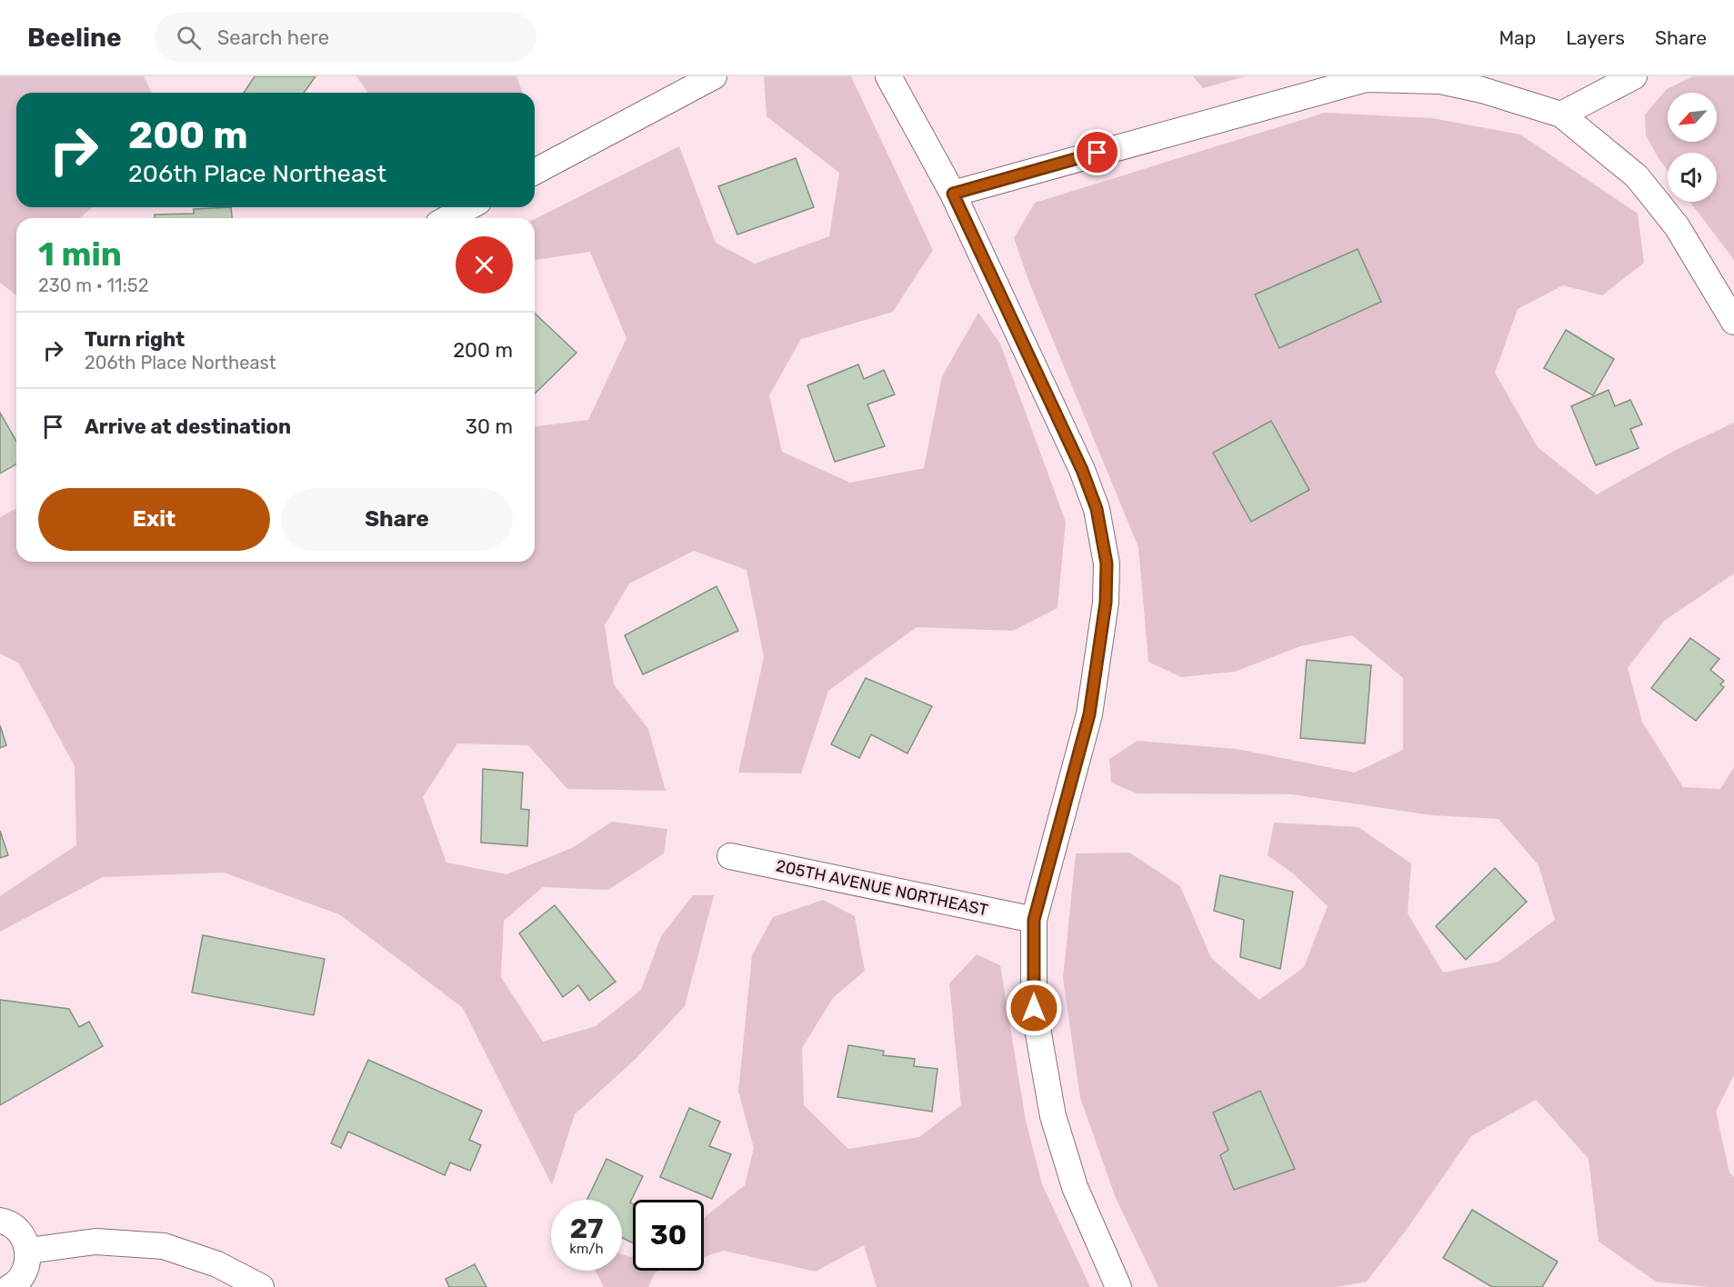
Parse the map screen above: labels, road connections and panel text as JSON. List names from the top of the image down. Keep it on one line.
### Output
{"streets":{"street":["205TH AVENUE NORTHEAST"]},"north":"bottom left","page":{"header":"Beeline","search":"Search here","nav":["Map","Layers","Share"],"turn":["200 m","206th Place Northeast"],"heading":["1 min","230 m · 11:52"],"list":[{"name":"Turn right","note":"206th Place Northeast","value":"200 m"},{"name":"Arrive at destination","value":"30 m"}],"buttons":["Exit","Share"],"speed":"27 km/h","limit":"30"}}
